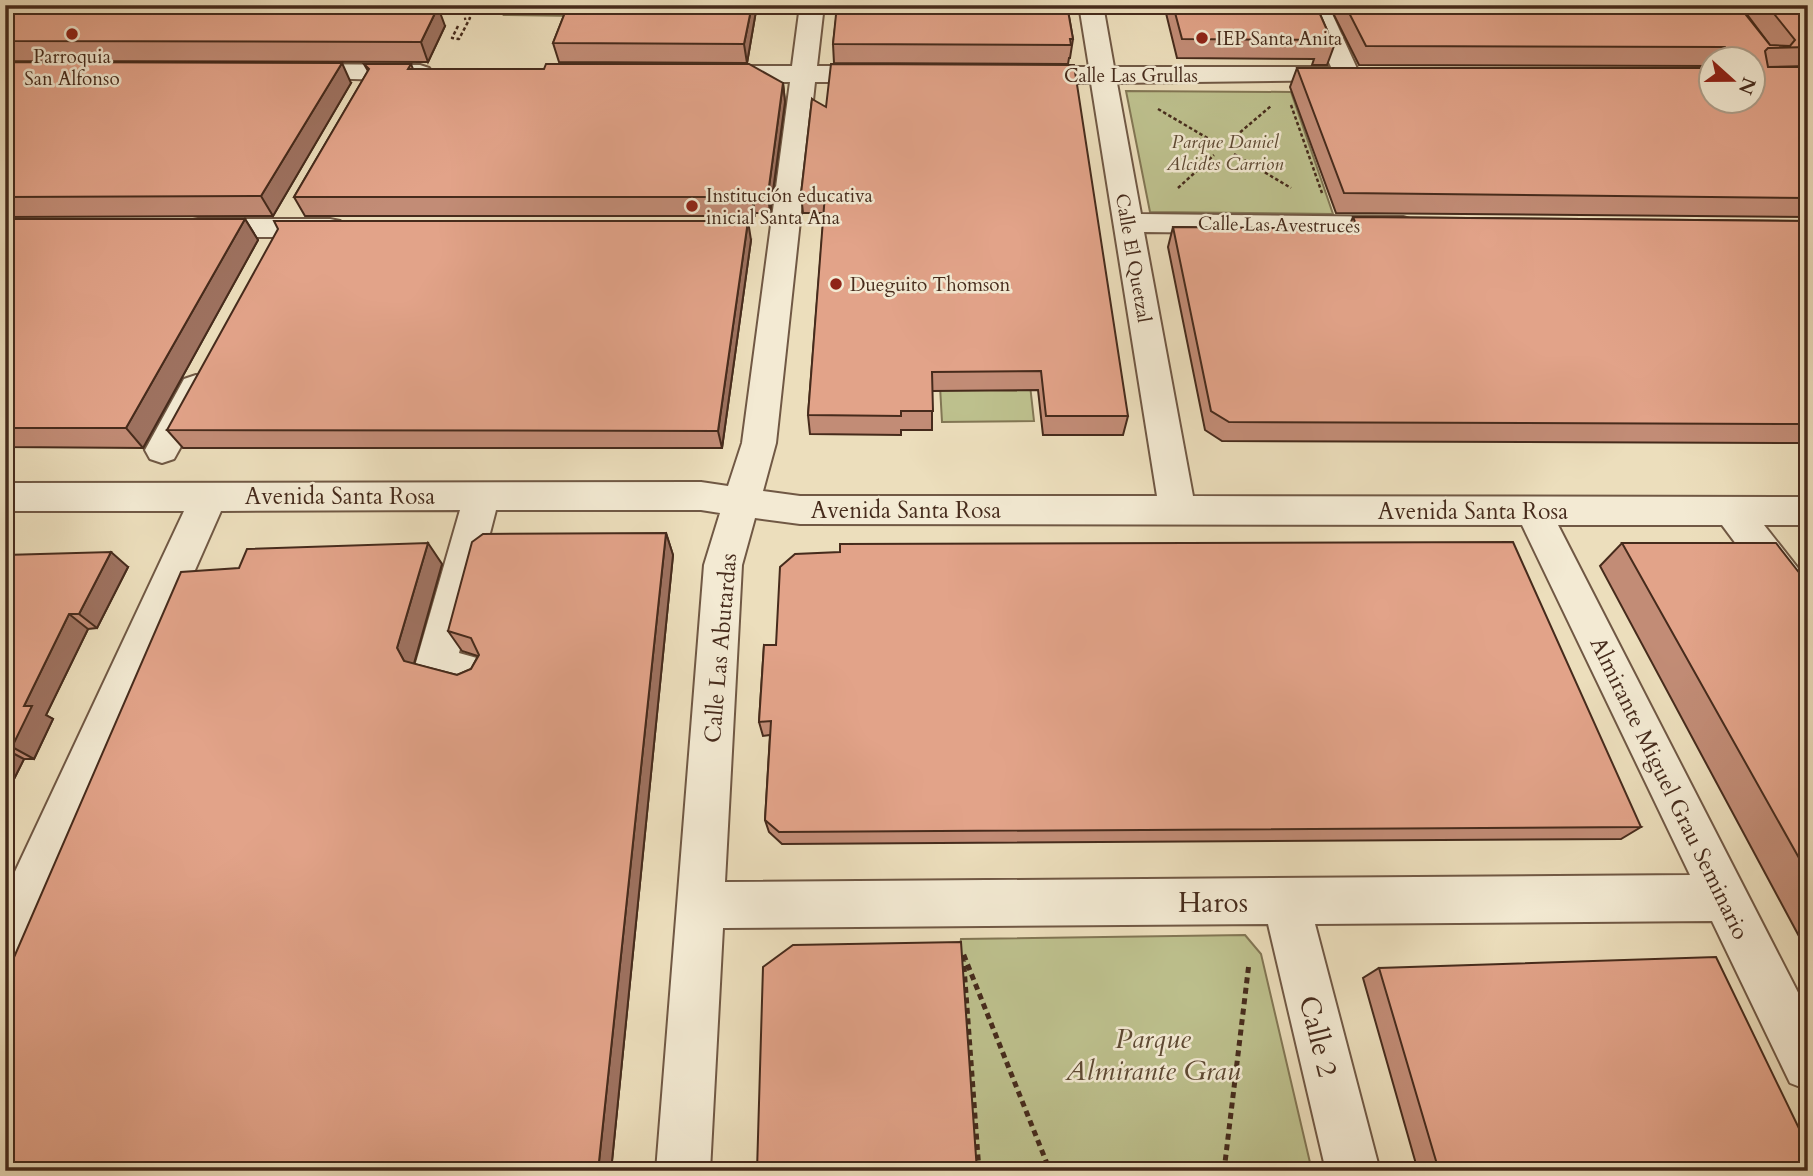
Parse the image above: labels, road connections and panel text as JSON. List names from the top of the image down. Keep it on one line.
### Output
{"streets":{"street":["Calle Las Grullas","Calle Las Avestruces","Calle El Quetzal","Avenida Santa Rosa","Calle Las Abutardas","Almirante Miguel Grau Seminario","Haros","Calle 2"]},"crossings":[["Calle Las Grullas","Calle El Quetzal"],["Calle Las Avestruces","Calle El Quetzal"],["Calle El Quetzal","Avenida Santa Rosa"],["Avenida Santa Rosa","Calle Las Abutardas"],["Avenida Santa Rosa","Almirante Miguel Grau Seminario"],["Calle Las Abutardas","Haros"],["Almirante Miguel Grau Seminario","Haros"],["Haros","Calle 2"]],"parks":["Parque Daniel Alcides Carrion","Parque Almirante Grau"],"places":["Parroquia San Alfonso","IEP Santa Anita","Institución educativa inicial Santa Ana","Dueguito Thomson"],"north":"right"}
